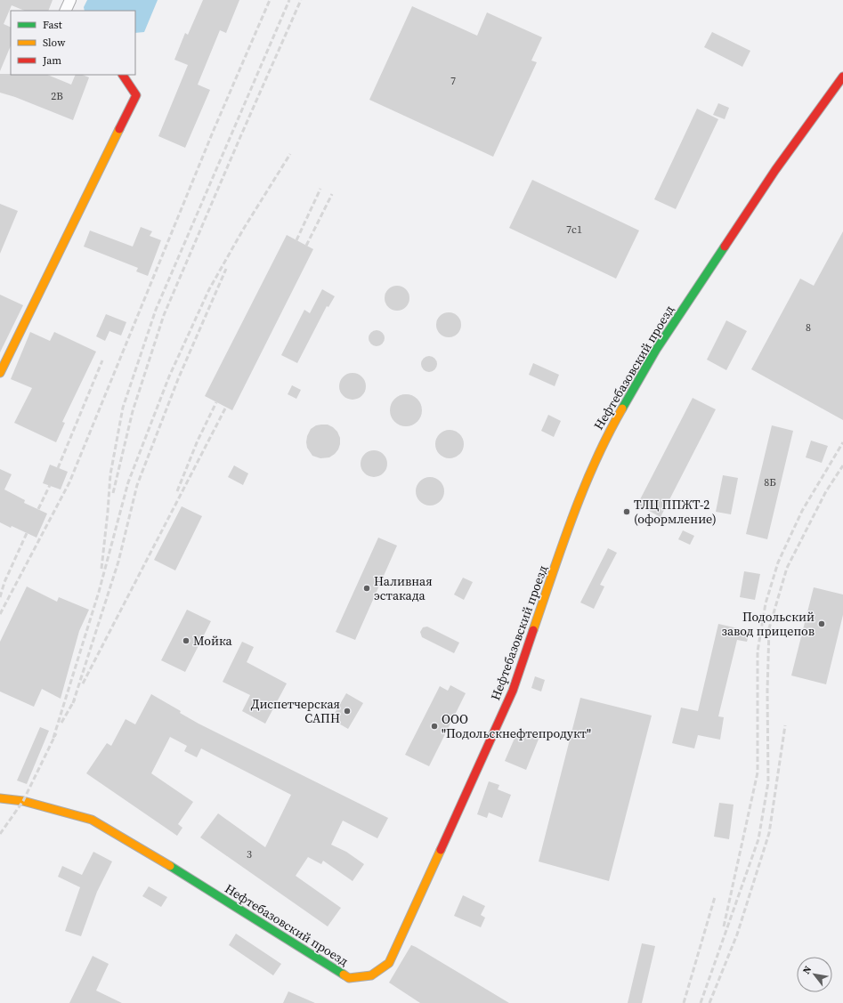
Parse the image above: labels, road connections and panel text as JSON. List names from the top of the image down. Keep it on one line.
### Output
{"streets":{"street":["Нефтебазовский проезд"]},"places":["ТЛЦ ППЖТ-2 (оформление)","Наливная эстакада","Подольский завод прицепов","Мойка","Диспетчерская САПН","ООО \"Подольскнефтепродукт\""],"house_numbers":["7","2В","7с1","8","8Б","3"],"legend":["Fast","Slow","Jam"],"north":"top left"}
